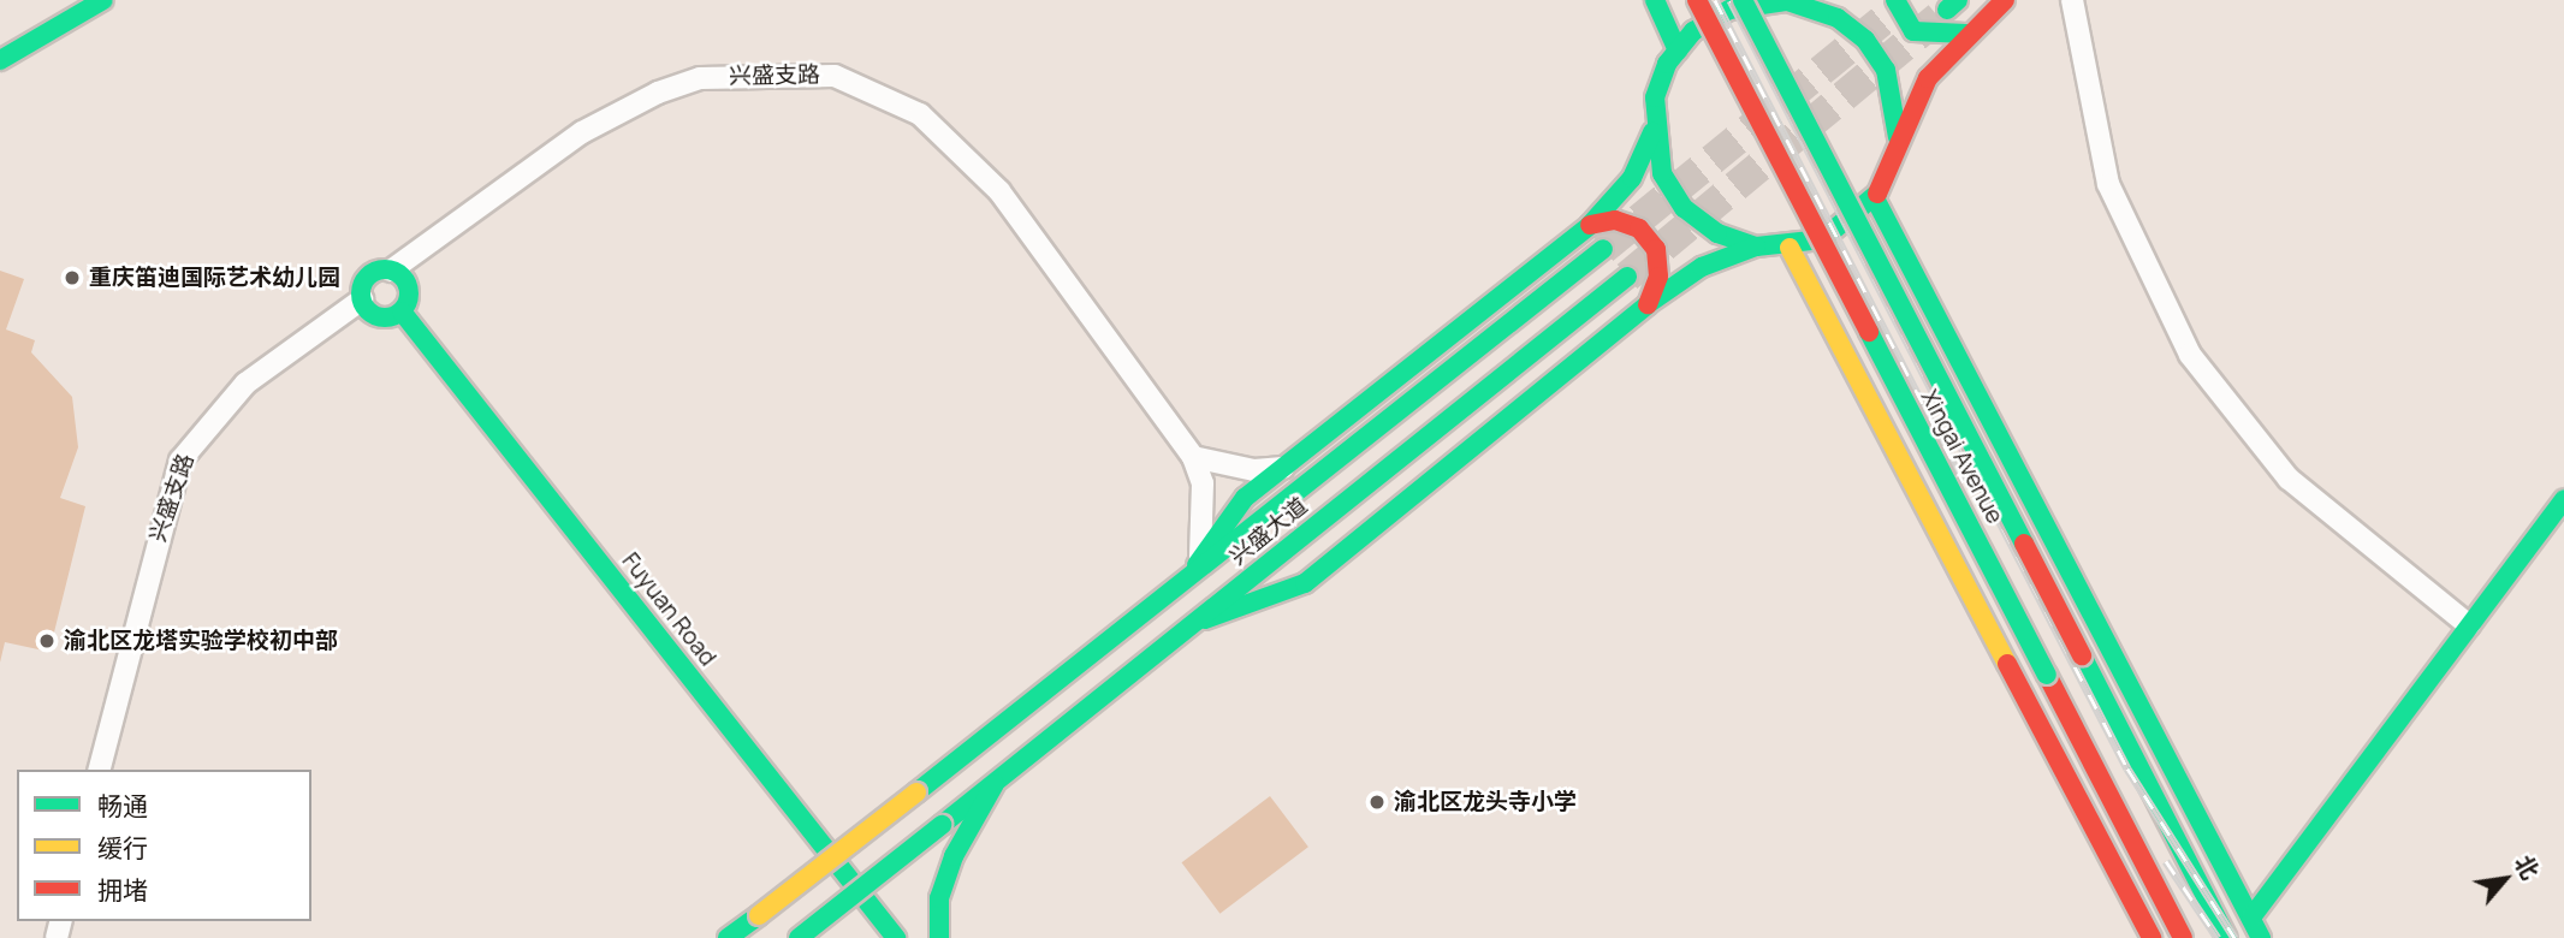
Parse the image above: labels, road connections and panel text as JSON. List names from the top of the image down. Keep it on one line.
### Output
{"streets":{"street":["兴盛支路","Xingai Avenue","兴盛大道","Fuyuan Road"]},"crossings":[["兴盛支路","Fuyuan Road"]],"places":["重庆笛迪国际艺术幼儿园","渝北区龙塔实验学校初中部","渝北区龙头寺小学"],"legend":["畅通","缓行","拥堵"],"north":"top right"}
